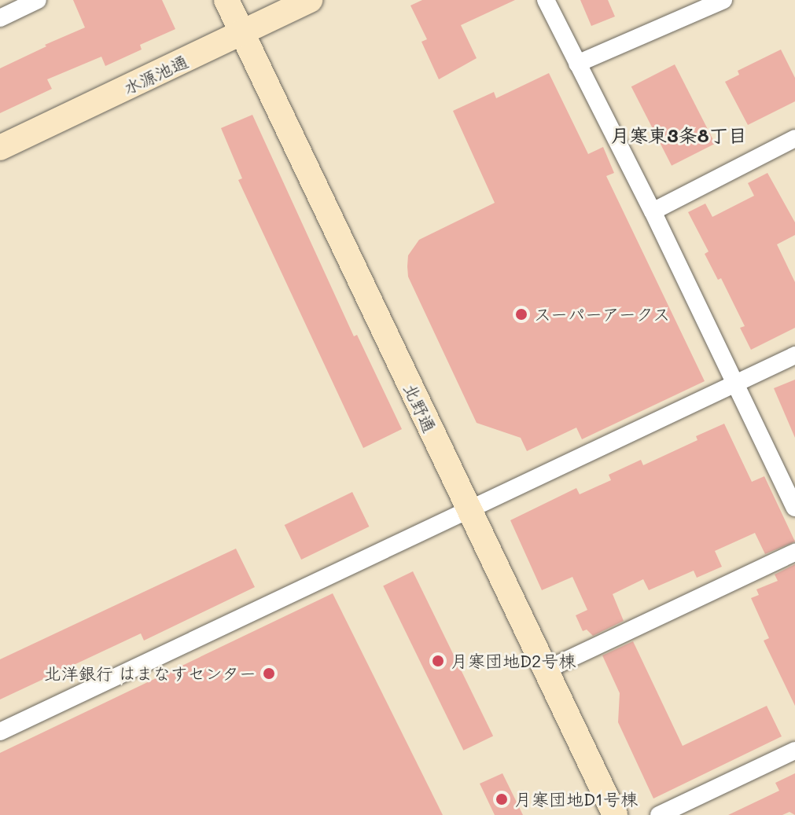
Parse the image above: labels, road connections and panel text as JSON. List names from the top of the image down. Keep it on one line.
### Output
{"streets":{"street":["水源池通","北野通"]},"crossings":[["水源池通","北野通"]],"districts":["月寒東3条8丁目"],"places":["スーパーアークス","月寒団地D2号棟","北洋銀行 はまなすセンター","月寒団地D1号棟"]}
